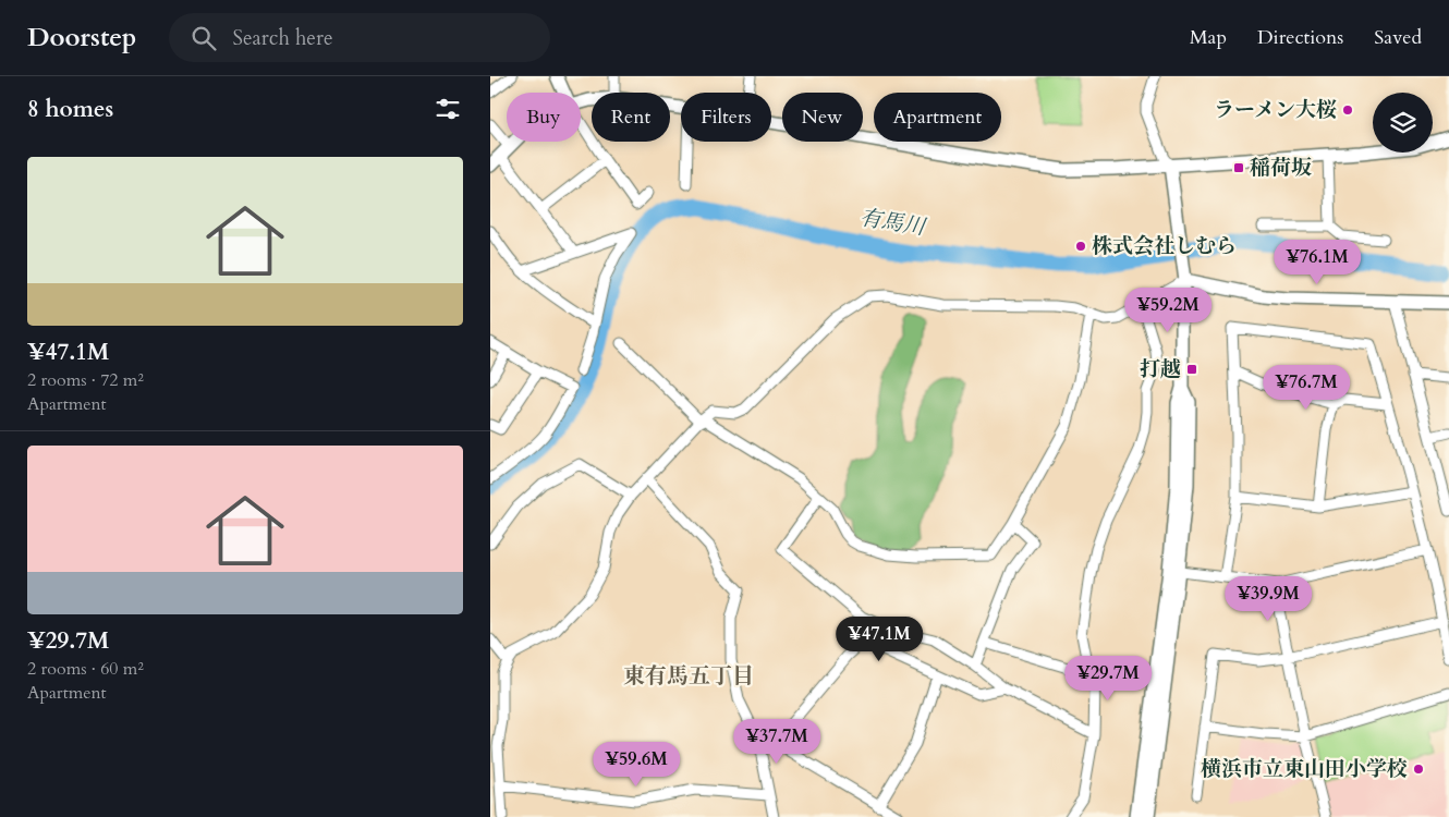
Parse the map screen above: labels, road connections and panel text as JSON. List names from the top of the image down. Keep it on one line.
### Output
{"districts":["東有馬五丁目"],"water":["有馬川"],"places":{"other":["ラーメン大桜","株式会社しむら","横浜市立東山田小学校"],"transit":["稲荷坂","打越"]},"page":{"header":"Doorstep","search":"Search here","nav":["Map","Directions","Saved"],"heading":"8 homes","chip":["Buy","Rent","Filters","New","Apartment"],"list":[{"name":"¥47.1M","note":"2 rooms · 72 m² · Apartment"},{"name":"¥29.7M","note":"2 rooms · 60 m² · Apartment"}],"price":["¥76.1M","¥59.2M","¥76.7M","¥39.9M","¥47.1M","¥29.7M","¥37.7M","¥59.6M"]}}
